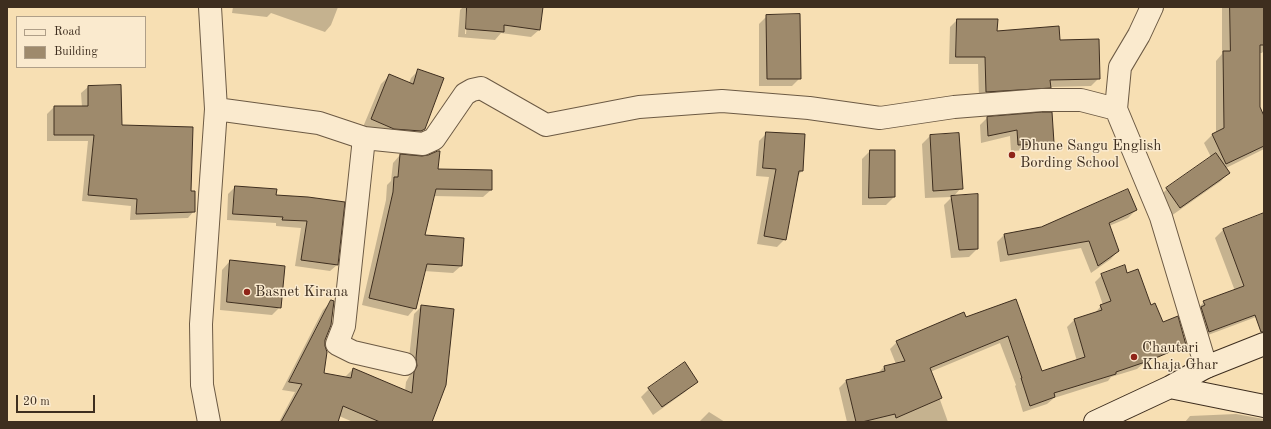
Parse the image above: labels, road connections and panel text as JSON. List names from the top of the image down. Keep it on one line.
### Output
{"places":["Dhune Sangu English Bording School","Basnet Kirana","Chautari Khaja Ghar"],"legend":["Road","Building"],"scale_bar":"20 m"}
